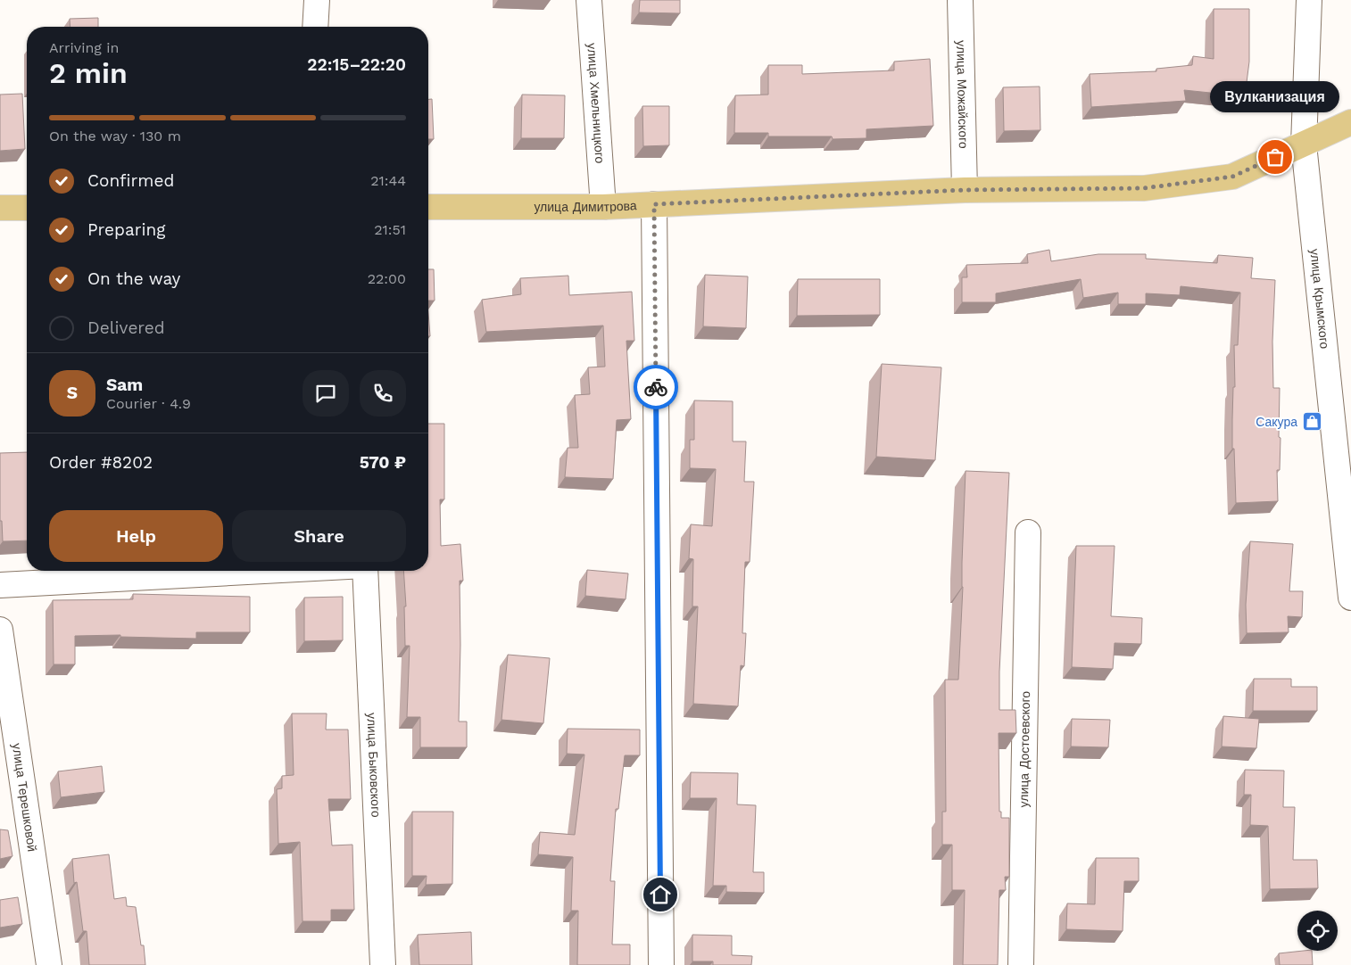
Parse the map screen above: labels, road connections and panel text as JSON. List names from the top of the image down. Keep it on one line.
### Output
{"streets":{"main road":["улица Димитрова"],"street":["улица Можайского","улица Хмельницкого","улица Крымского","улица Достоевского","улица Быковского","улица Терешковой"]},"crossings":[["улица Можайского","улица Димитрова"],["улица Хмельницкого","улица Димитрова"],["улица Димитрова","улица Крымского"]],"places":{"other":["Вулканизация"],"shop":["Сакура"]},"page":{"heading":["2 min","Arriving in","22:15–22:20"],"panel":["Sam","Courier · 4.9","Order #8202","570 ₽"],"bubble":"Вулканизация","bar":"On the way · 130 m","list":[["Confirmed","21:44"],["Preparing","21:51"],["On the way","22:00"],"Delivered"],"round":"S","buttons":["Help","Share"]}}
